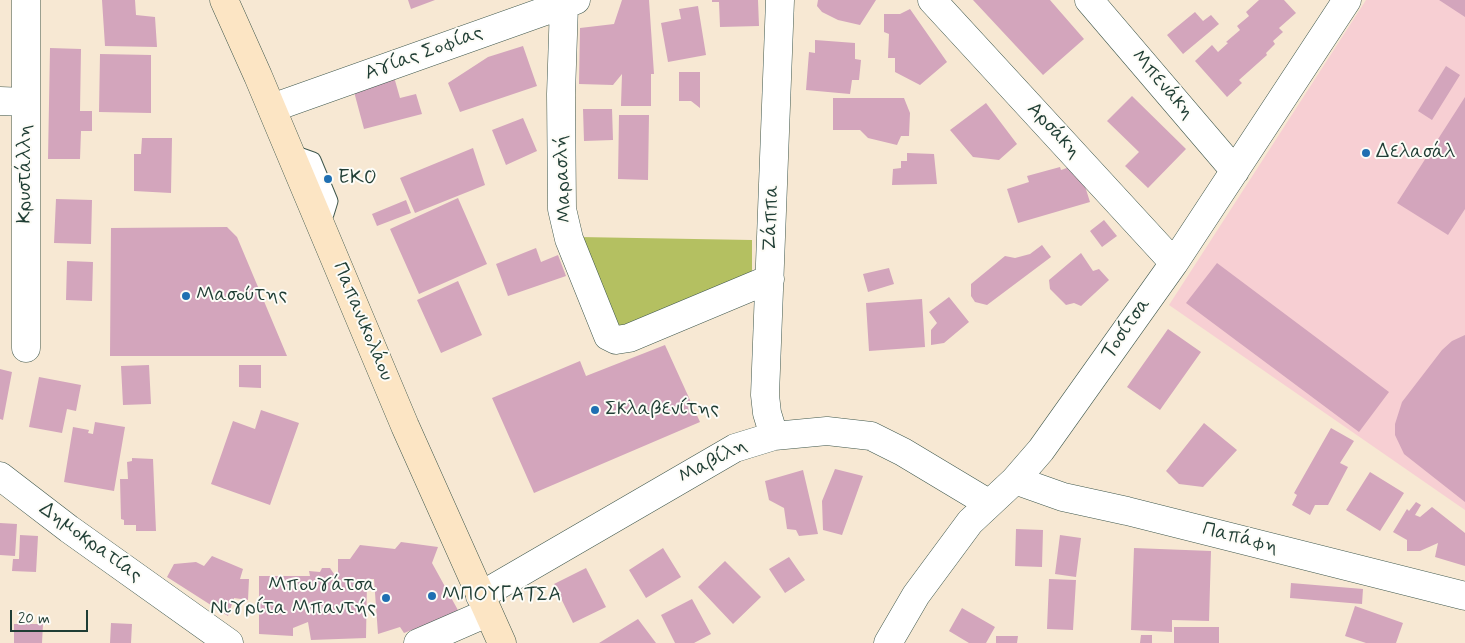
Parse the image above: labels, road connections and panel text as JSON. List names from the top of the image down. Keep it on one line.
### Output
{"streets":{"main road":["Παπανικολάου"],"street":["Αγίας Σοφίας","Μπενάκη","Αρσάκη","Κρυστάλλη","Μαρασλή","Ζάππα","Τοσίτσα","Μαβίλη","Παπάφη","Δημοκρατίας"]},"crossings":[["Αγίας Σοφίας","Μαρασλή"],["Αγίας Σοφίας","Παπανικολάου"],["Μπενάκη","Τοσίτσα"],["Αρσάκη","Τοσίτσα"],["Μαρασλή","Ζάππα"],["Ζάππα","Μαβίλη"],["Παπανικολάου","Μαβίλη"],["Τοσίτσα","Μαβίλη"],["Τοσίτσα","Παπάφη"]],"places":["Δελασάλ","EKO","Μασούτης","Σκλαβενίτης","ΜΠΟΥΓΑΤΣΑ","Μπουγάτσα Νιγρίτα Μπαντής"],"scale_bar":"20 m"}
